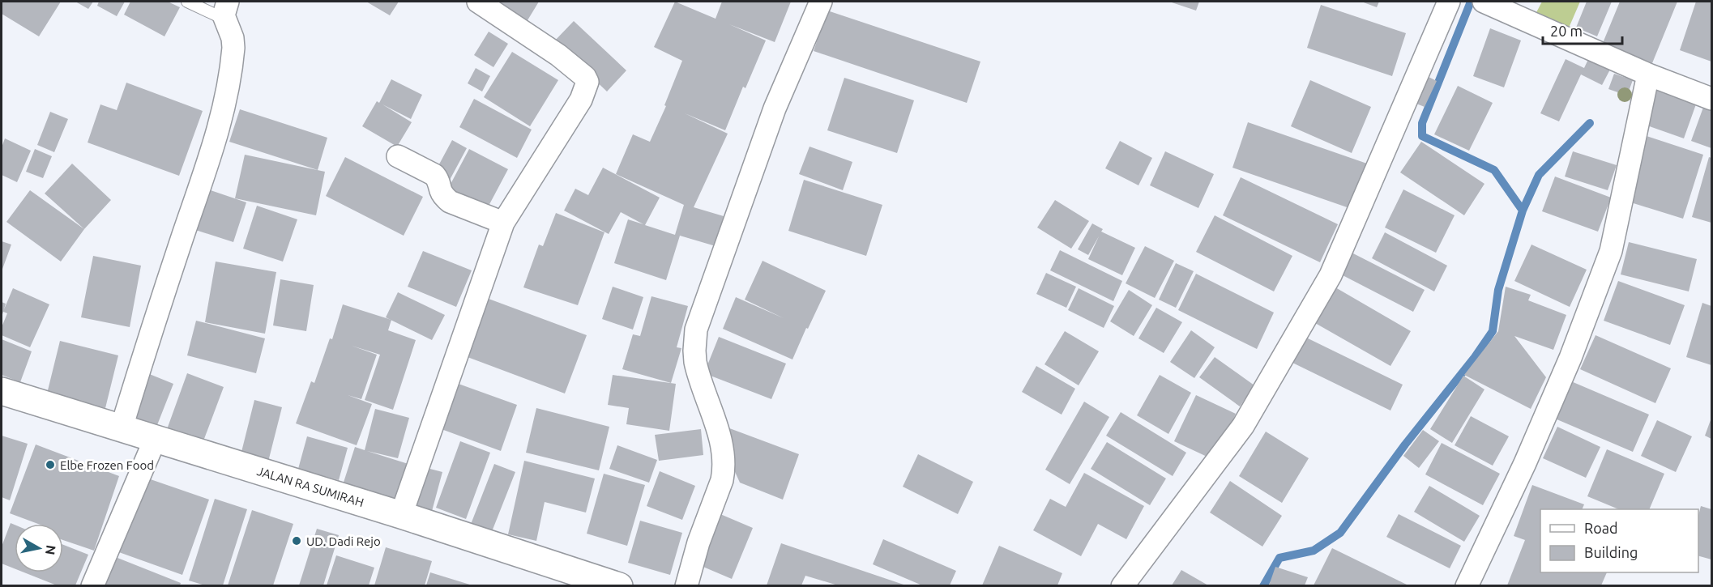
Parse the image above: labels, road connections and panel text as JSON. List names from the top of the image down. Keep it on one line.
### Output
{"streets":{"main road":["JALAN RA SUMIRAH"]},"places":["Elbe Frozen Food","UD. Dadi Rejo"],"legend":["Road","Building"],"scale_bar":"20 m","north":"right"}
